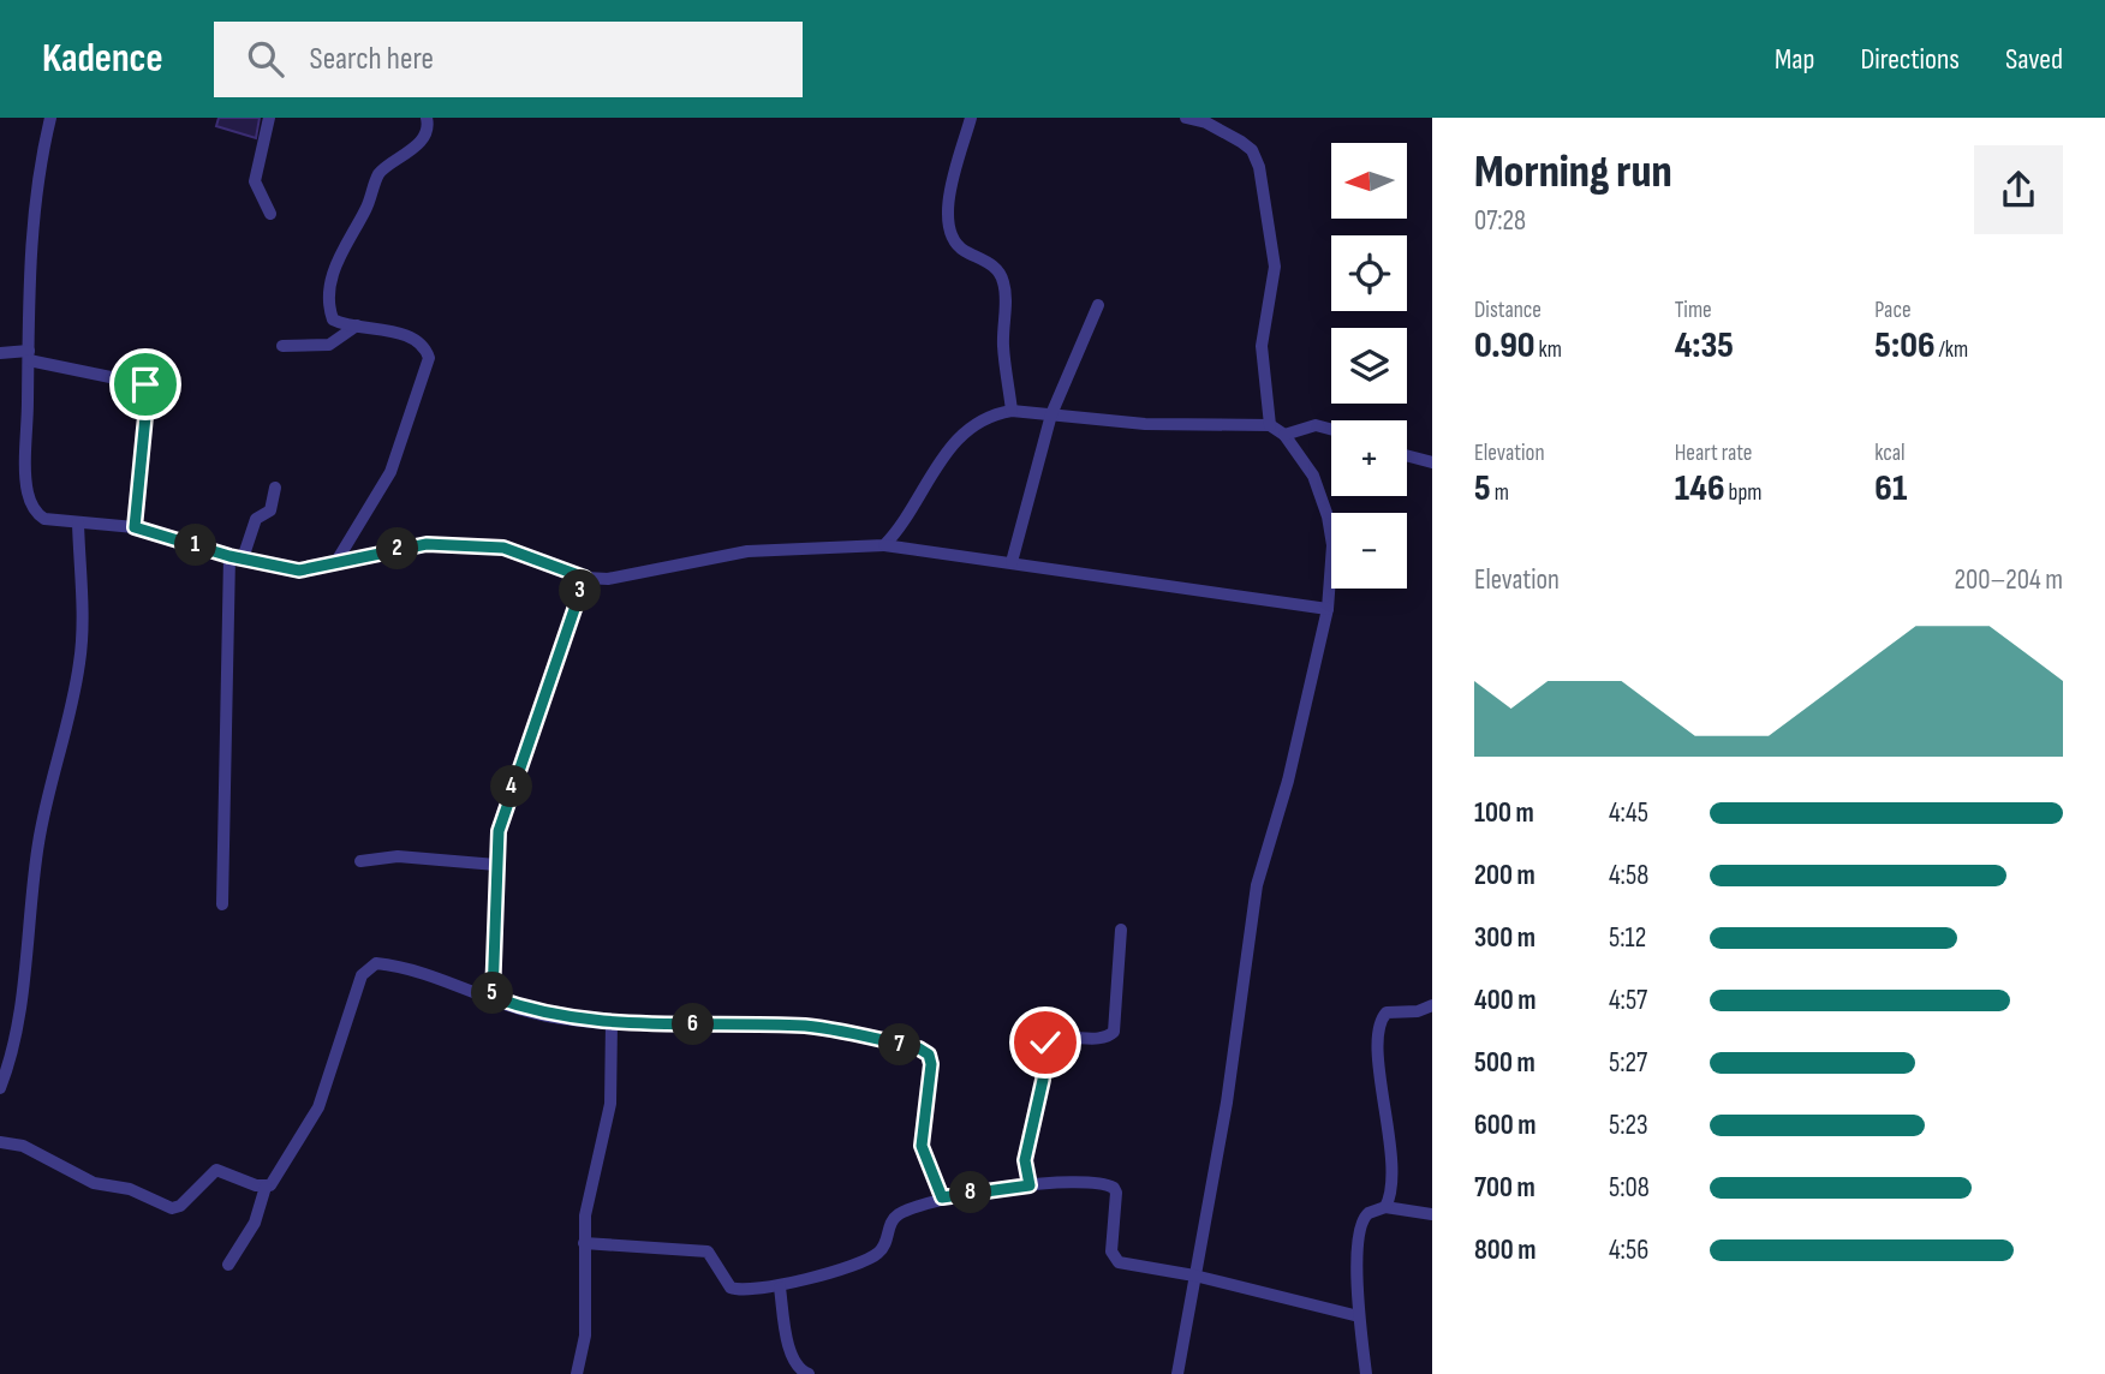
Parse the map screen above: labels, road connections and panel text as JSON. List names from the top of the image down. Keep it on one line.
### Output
{"north":"left","page":{"header":"Kadence","search":"Search here","nav":["Map","Directions","Saved"],"heading":["Morning run","07:28"],"map_buttons":["+","−"],"stats":[["Distance","0.90 km"],["Time","4:35"],["Pace","5:06 /km"],["Elevation","5 m"],["Heart rate","146 bpm"],["kcal","61"]],"pins":["1","2","3","4","5","6","7","8"],"chart":["Elevation","200–204 m"],"list":[{"name":"100 m","note":"4:45"},{"name":"200 m","note":"4:58"},{"name":"300 m","note":"5:12"},{"name":"400 m","note":"4:57"},{"name":"500 m","note":"5:27"},{"name":"600 m","note":"5:23"},{"name":"700 m","note":"5:08"},{"name":"800 m","note":"4:56"}]}}
